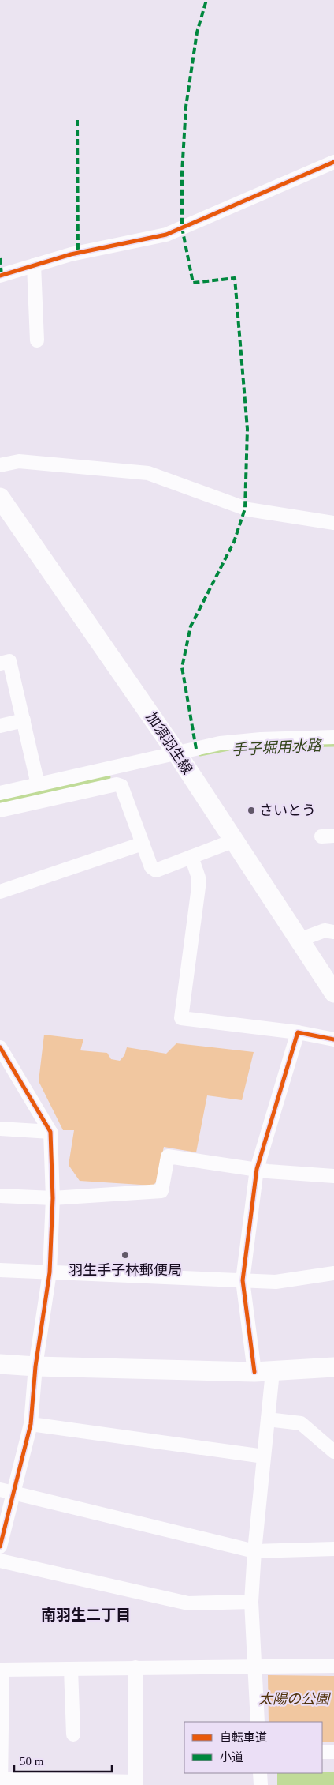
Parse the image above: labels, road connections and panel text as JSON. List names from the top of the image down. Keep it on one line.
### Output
{"streets":{"main road":["加須羽生線"]},"districts":["南羽生二丁目"],"water":["手子堀用水路"],"parks":["太陽の公園"],"places":["さいとう","羽生手子林郵便局"],"legend":["自転車道","小道"],"scale_bar":"50 m"}
